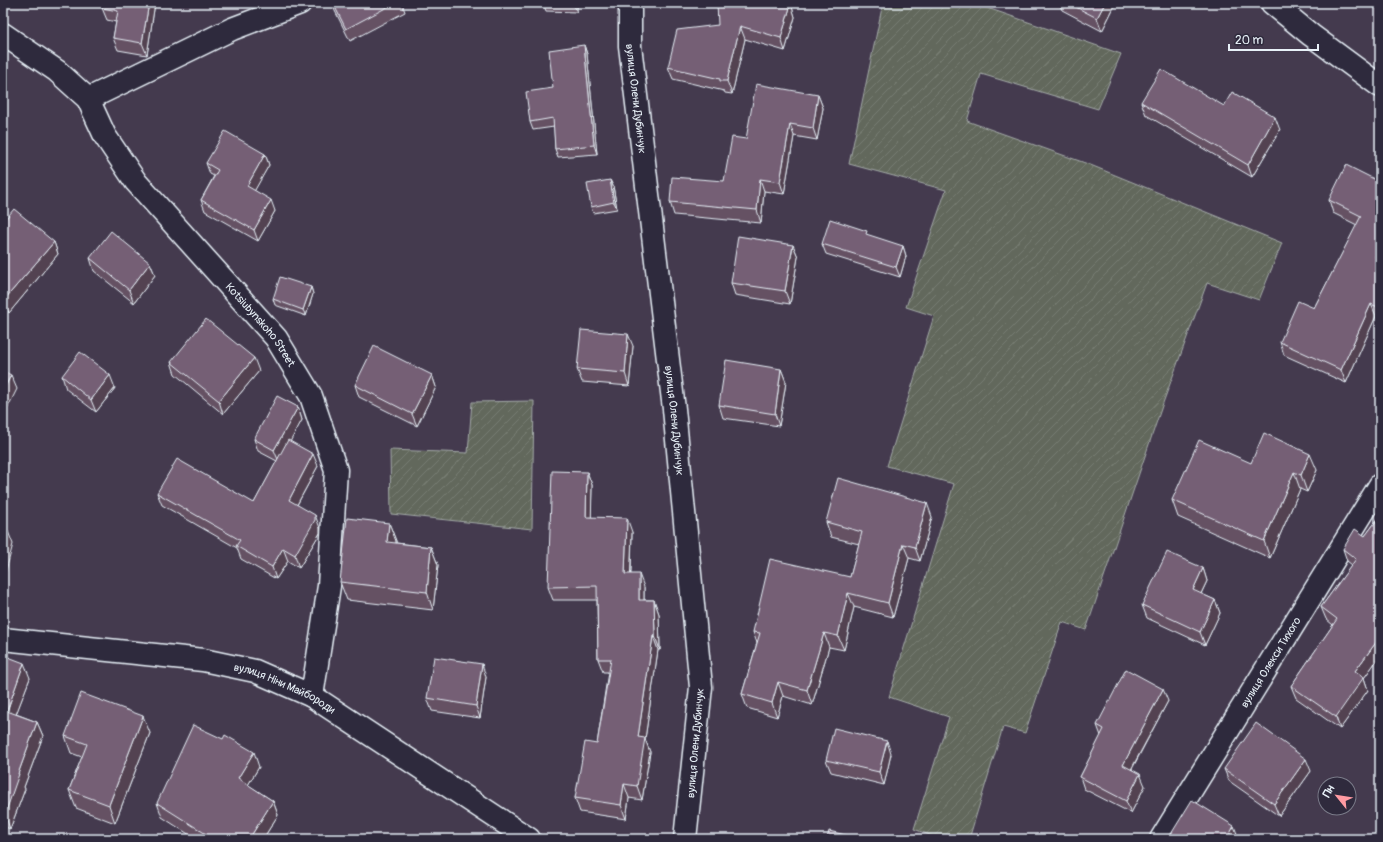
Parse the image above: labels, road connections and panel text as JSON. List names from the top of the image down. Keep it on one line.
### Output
{"streets":{"street":["вулиця Олени Дубинчук","Kotsiubynskoho Street","вулиця Олекси Тихого","вулиця Ніни Майбороди"]},"crossings":[["Kotsiubynskoho Street","вулиця Ніни Майбороди"]],"scale_bar":"20 m","north":"top left"}
